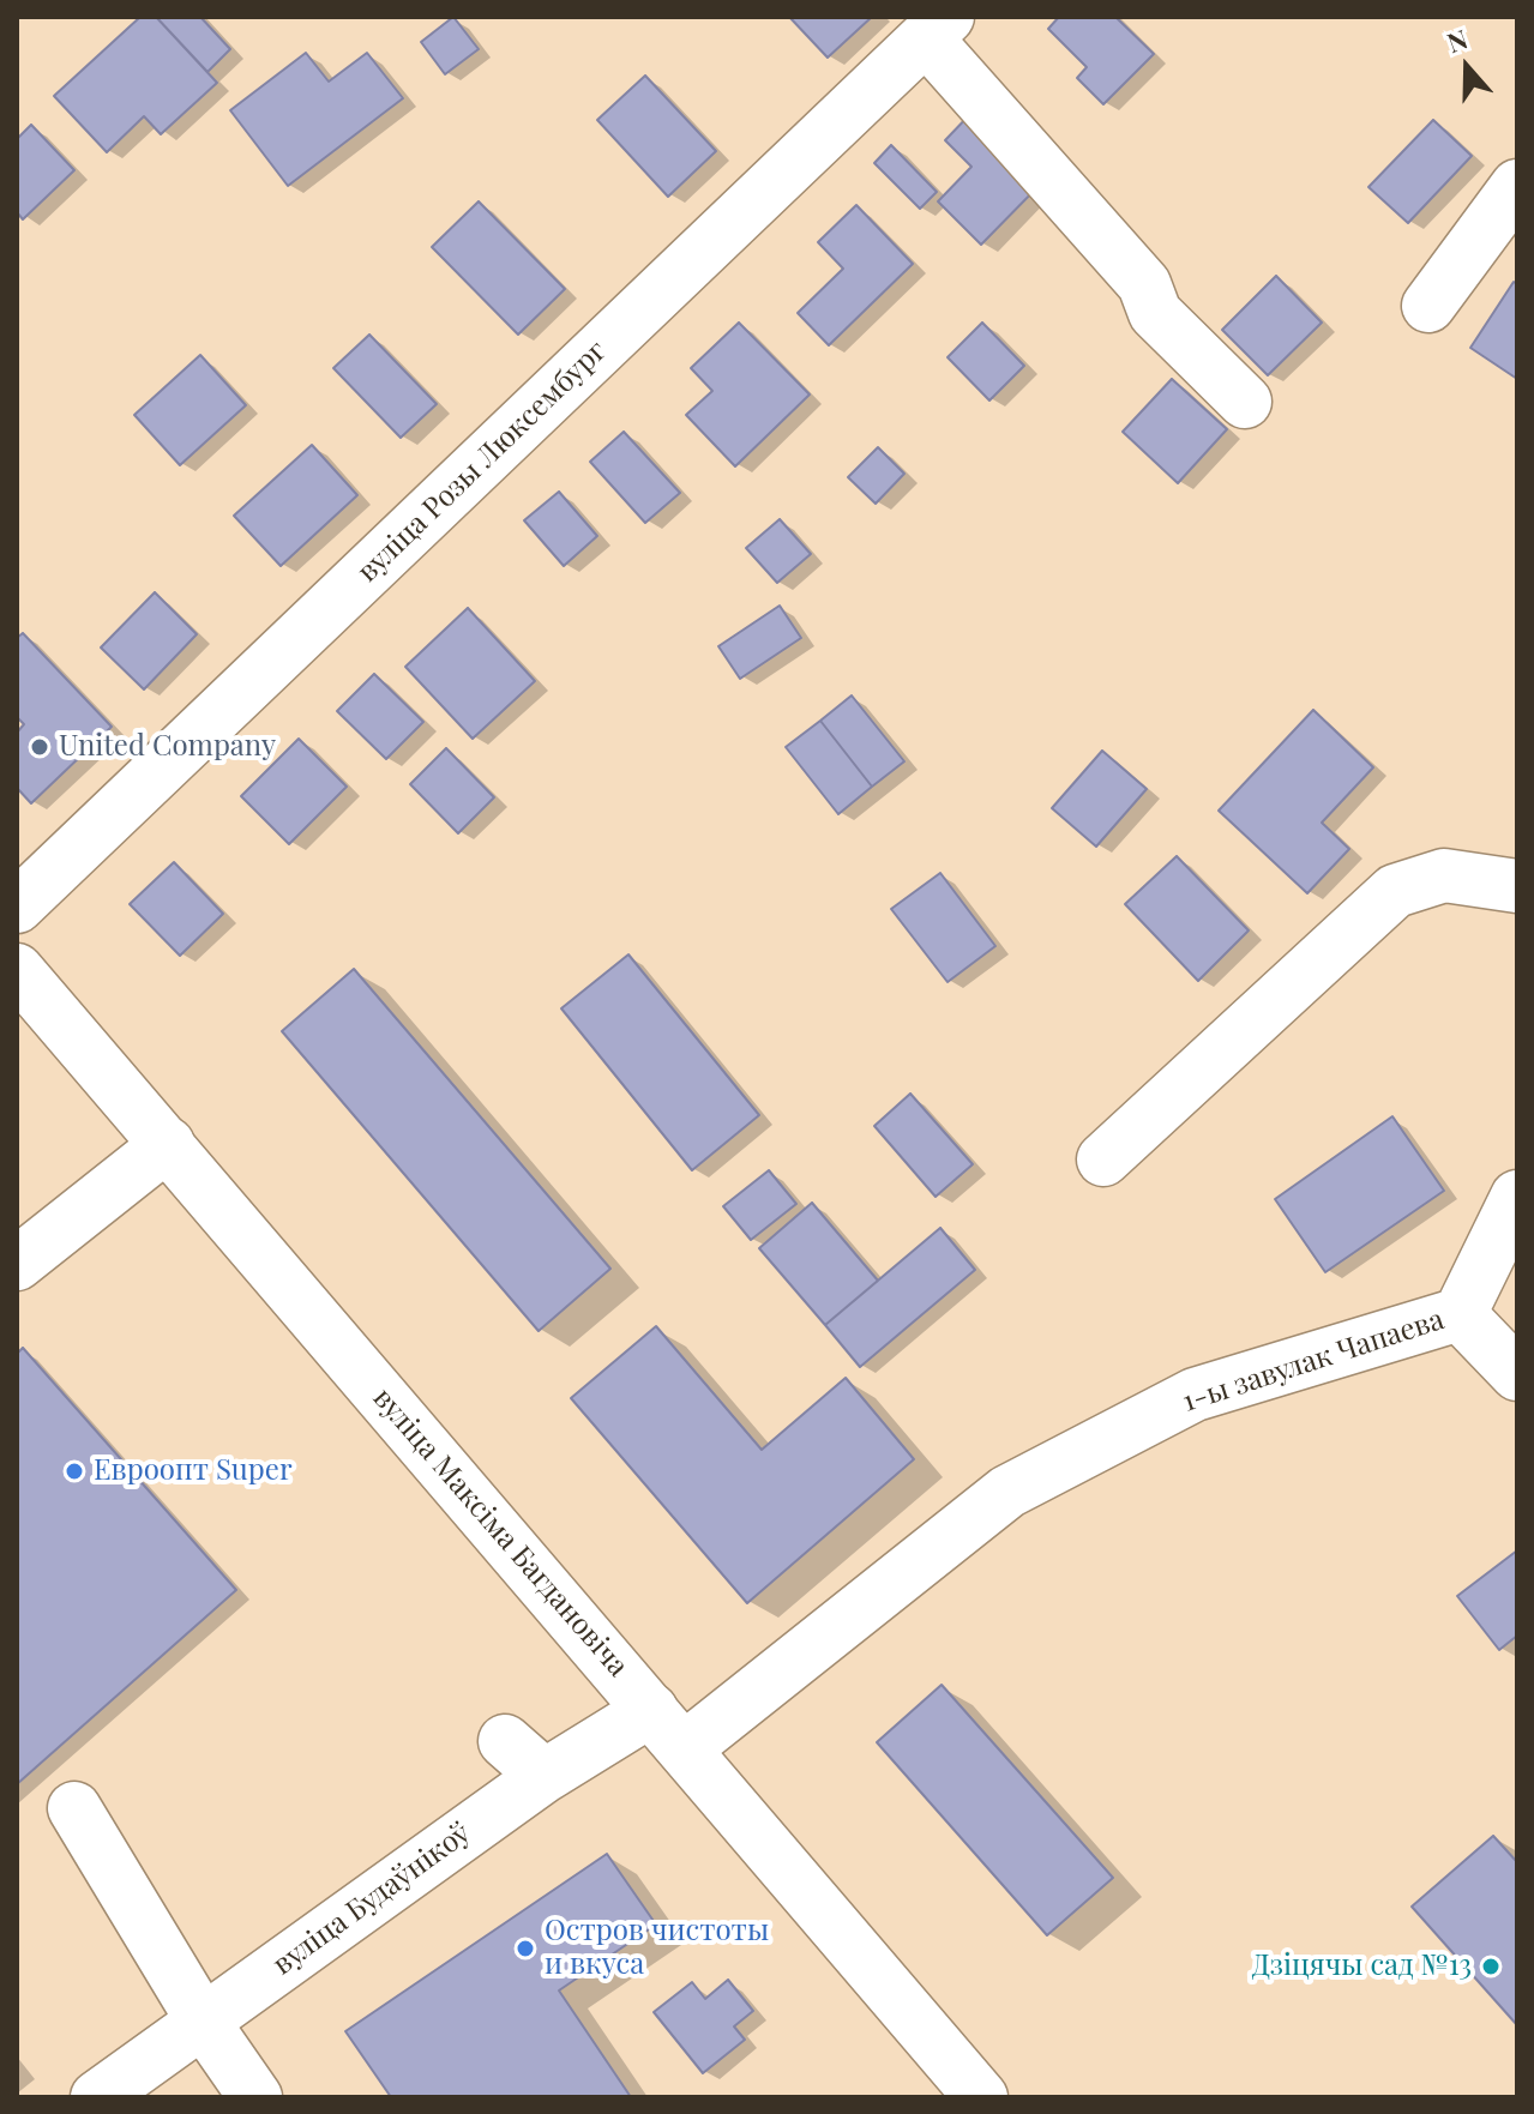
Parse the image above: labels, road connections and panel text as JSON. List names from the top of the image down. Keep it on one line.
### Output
{"streets":{"street":["вуліца Розы Люксембург","1-ы завулак Чапаева","вуліца Максіма Багдановіча","вуліца Будаўнікоў"]},"crossings":[["1-ы завулак Чапаева","вуліца Максіма Багдановіча"],["1-ы завулак Чапаева","вуліца Будаўнікоў"],["вуліца Максіма Багдановіча","вуліца Будаўнікоў"]],"places":["United Company","Евроопт Super","Остров чистоты и вкуса","Дзіцячы сад №13"],"north":"top"}
